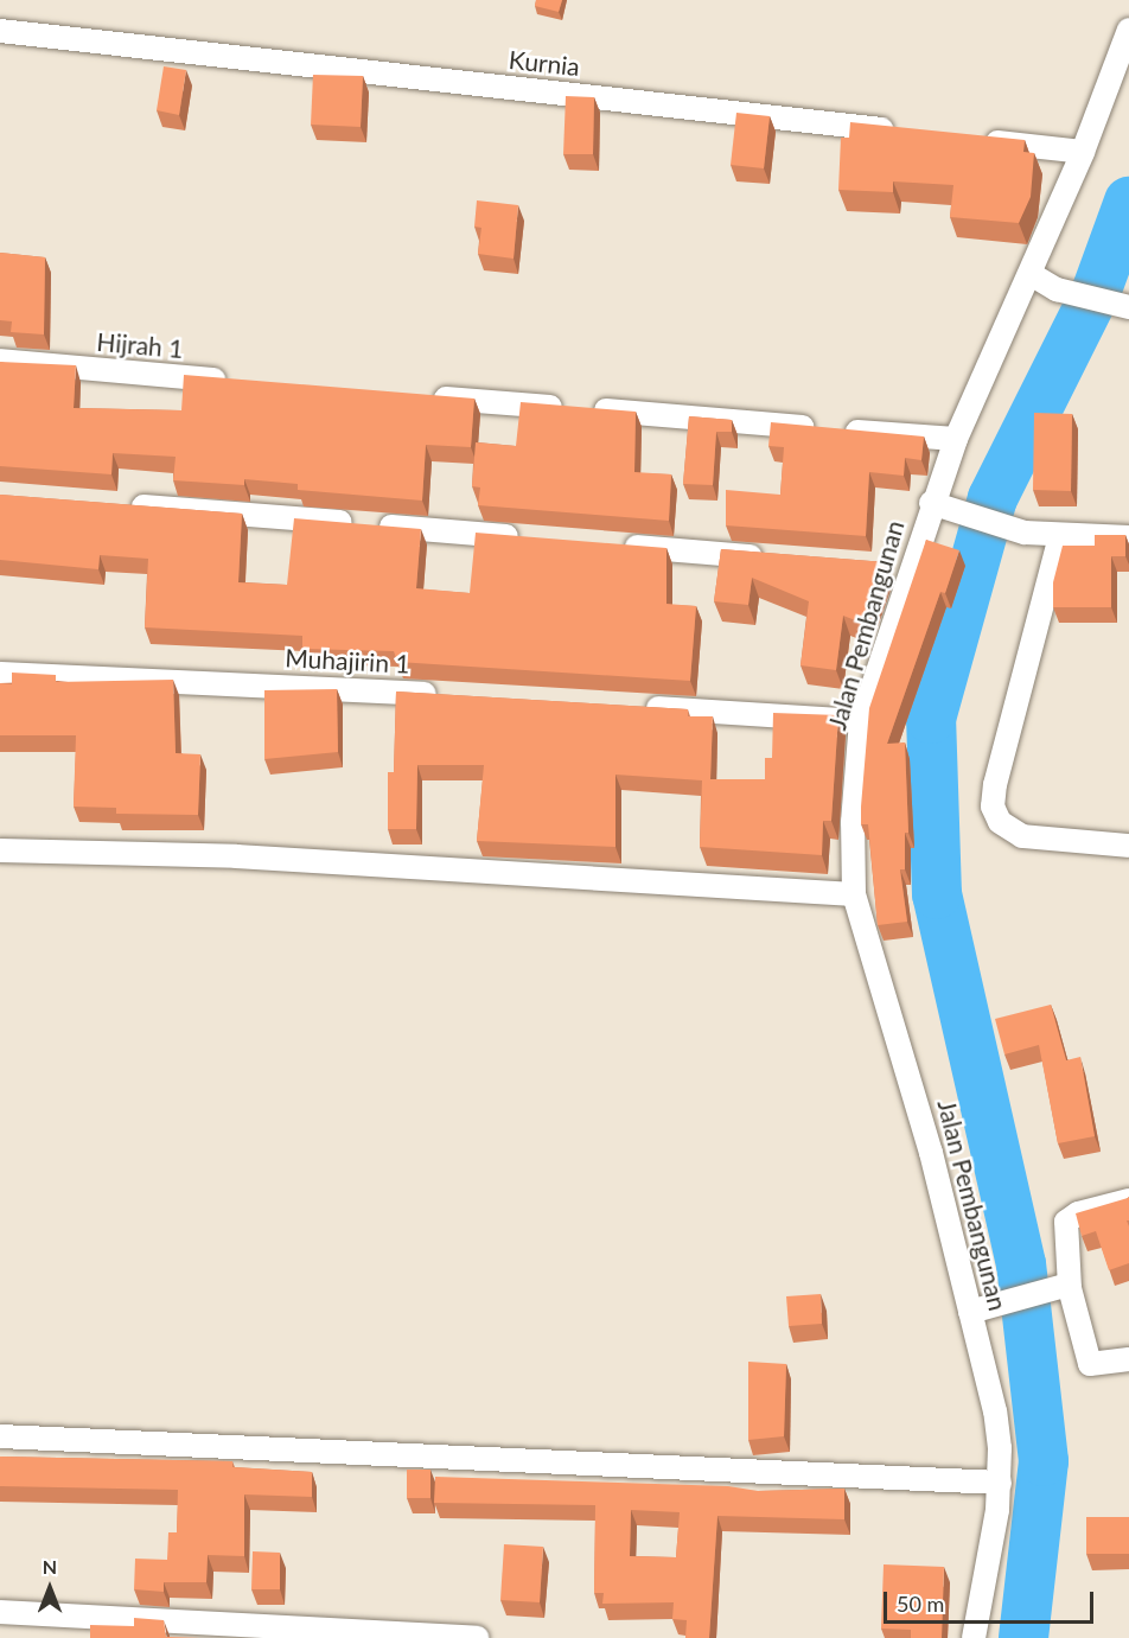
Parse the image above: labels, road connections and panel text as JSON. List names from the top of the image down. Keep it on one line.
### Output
{"streets":{"street":["Kurnia","Hijrah 1","Jalan Pembangunan","Muhajirin 1"]},"scale_bar":"50 m","north":"top"}
